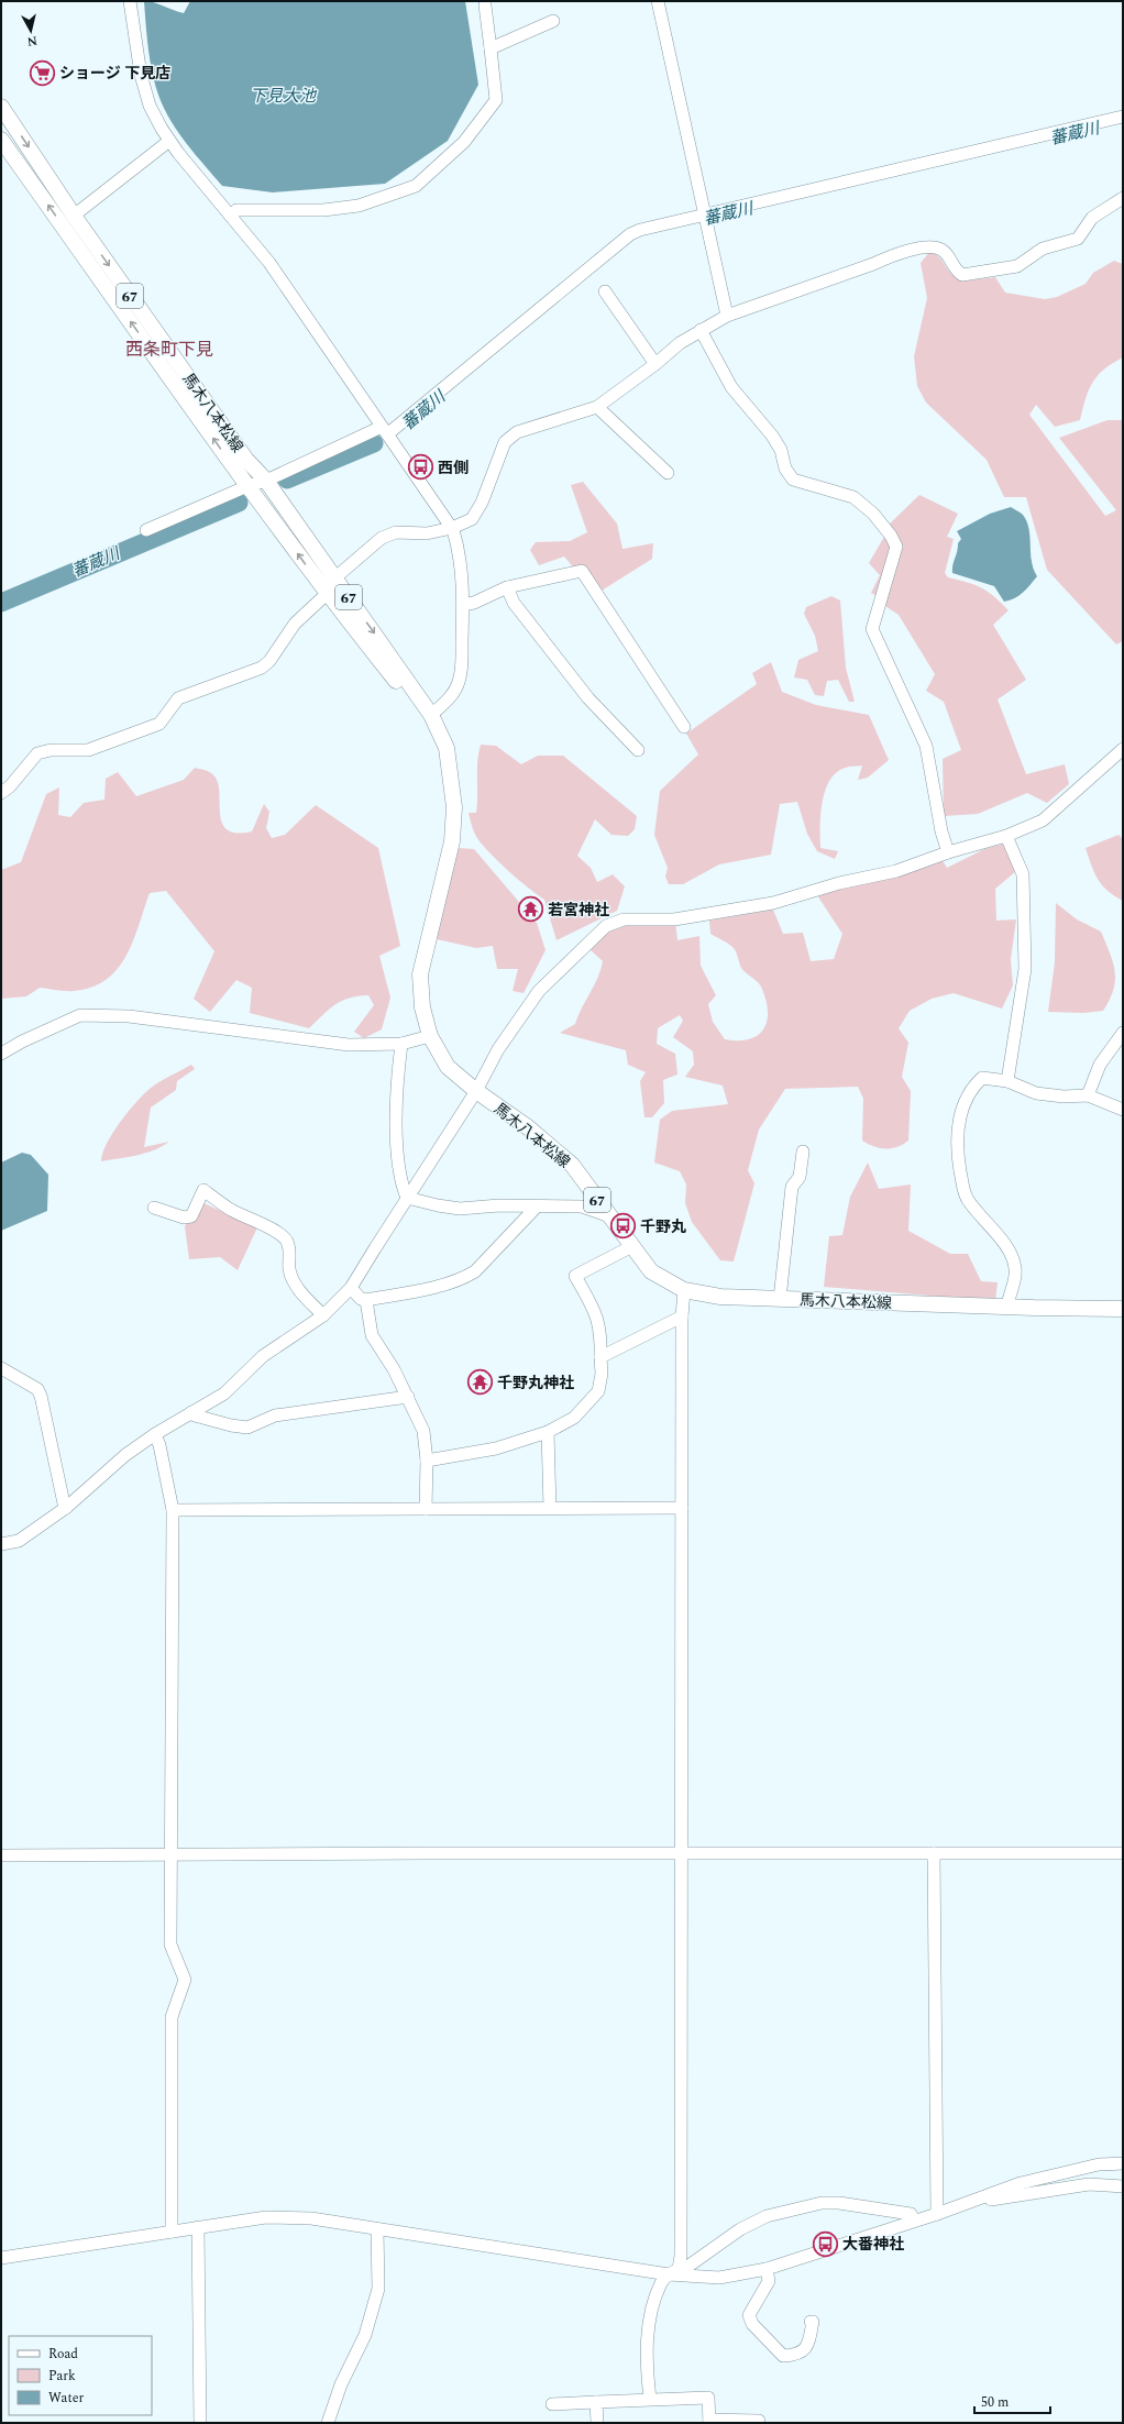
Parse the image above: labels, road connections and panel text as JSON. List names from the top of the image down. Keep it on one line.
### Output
{"streets":{"main road":["67","馬木八本松線"]},"districts":["西条町下見"],"water":["下見大池","蕃蔵川"],"places":{"supermarket":["ショージ 下見店"],"bus stop":["西側","千野丸","大番神社"],"temple":["若宮神社","千野丸神社"]},"legend":["Road","Park","Water"],"scale_bar":"50 m","north":"bottom"}
